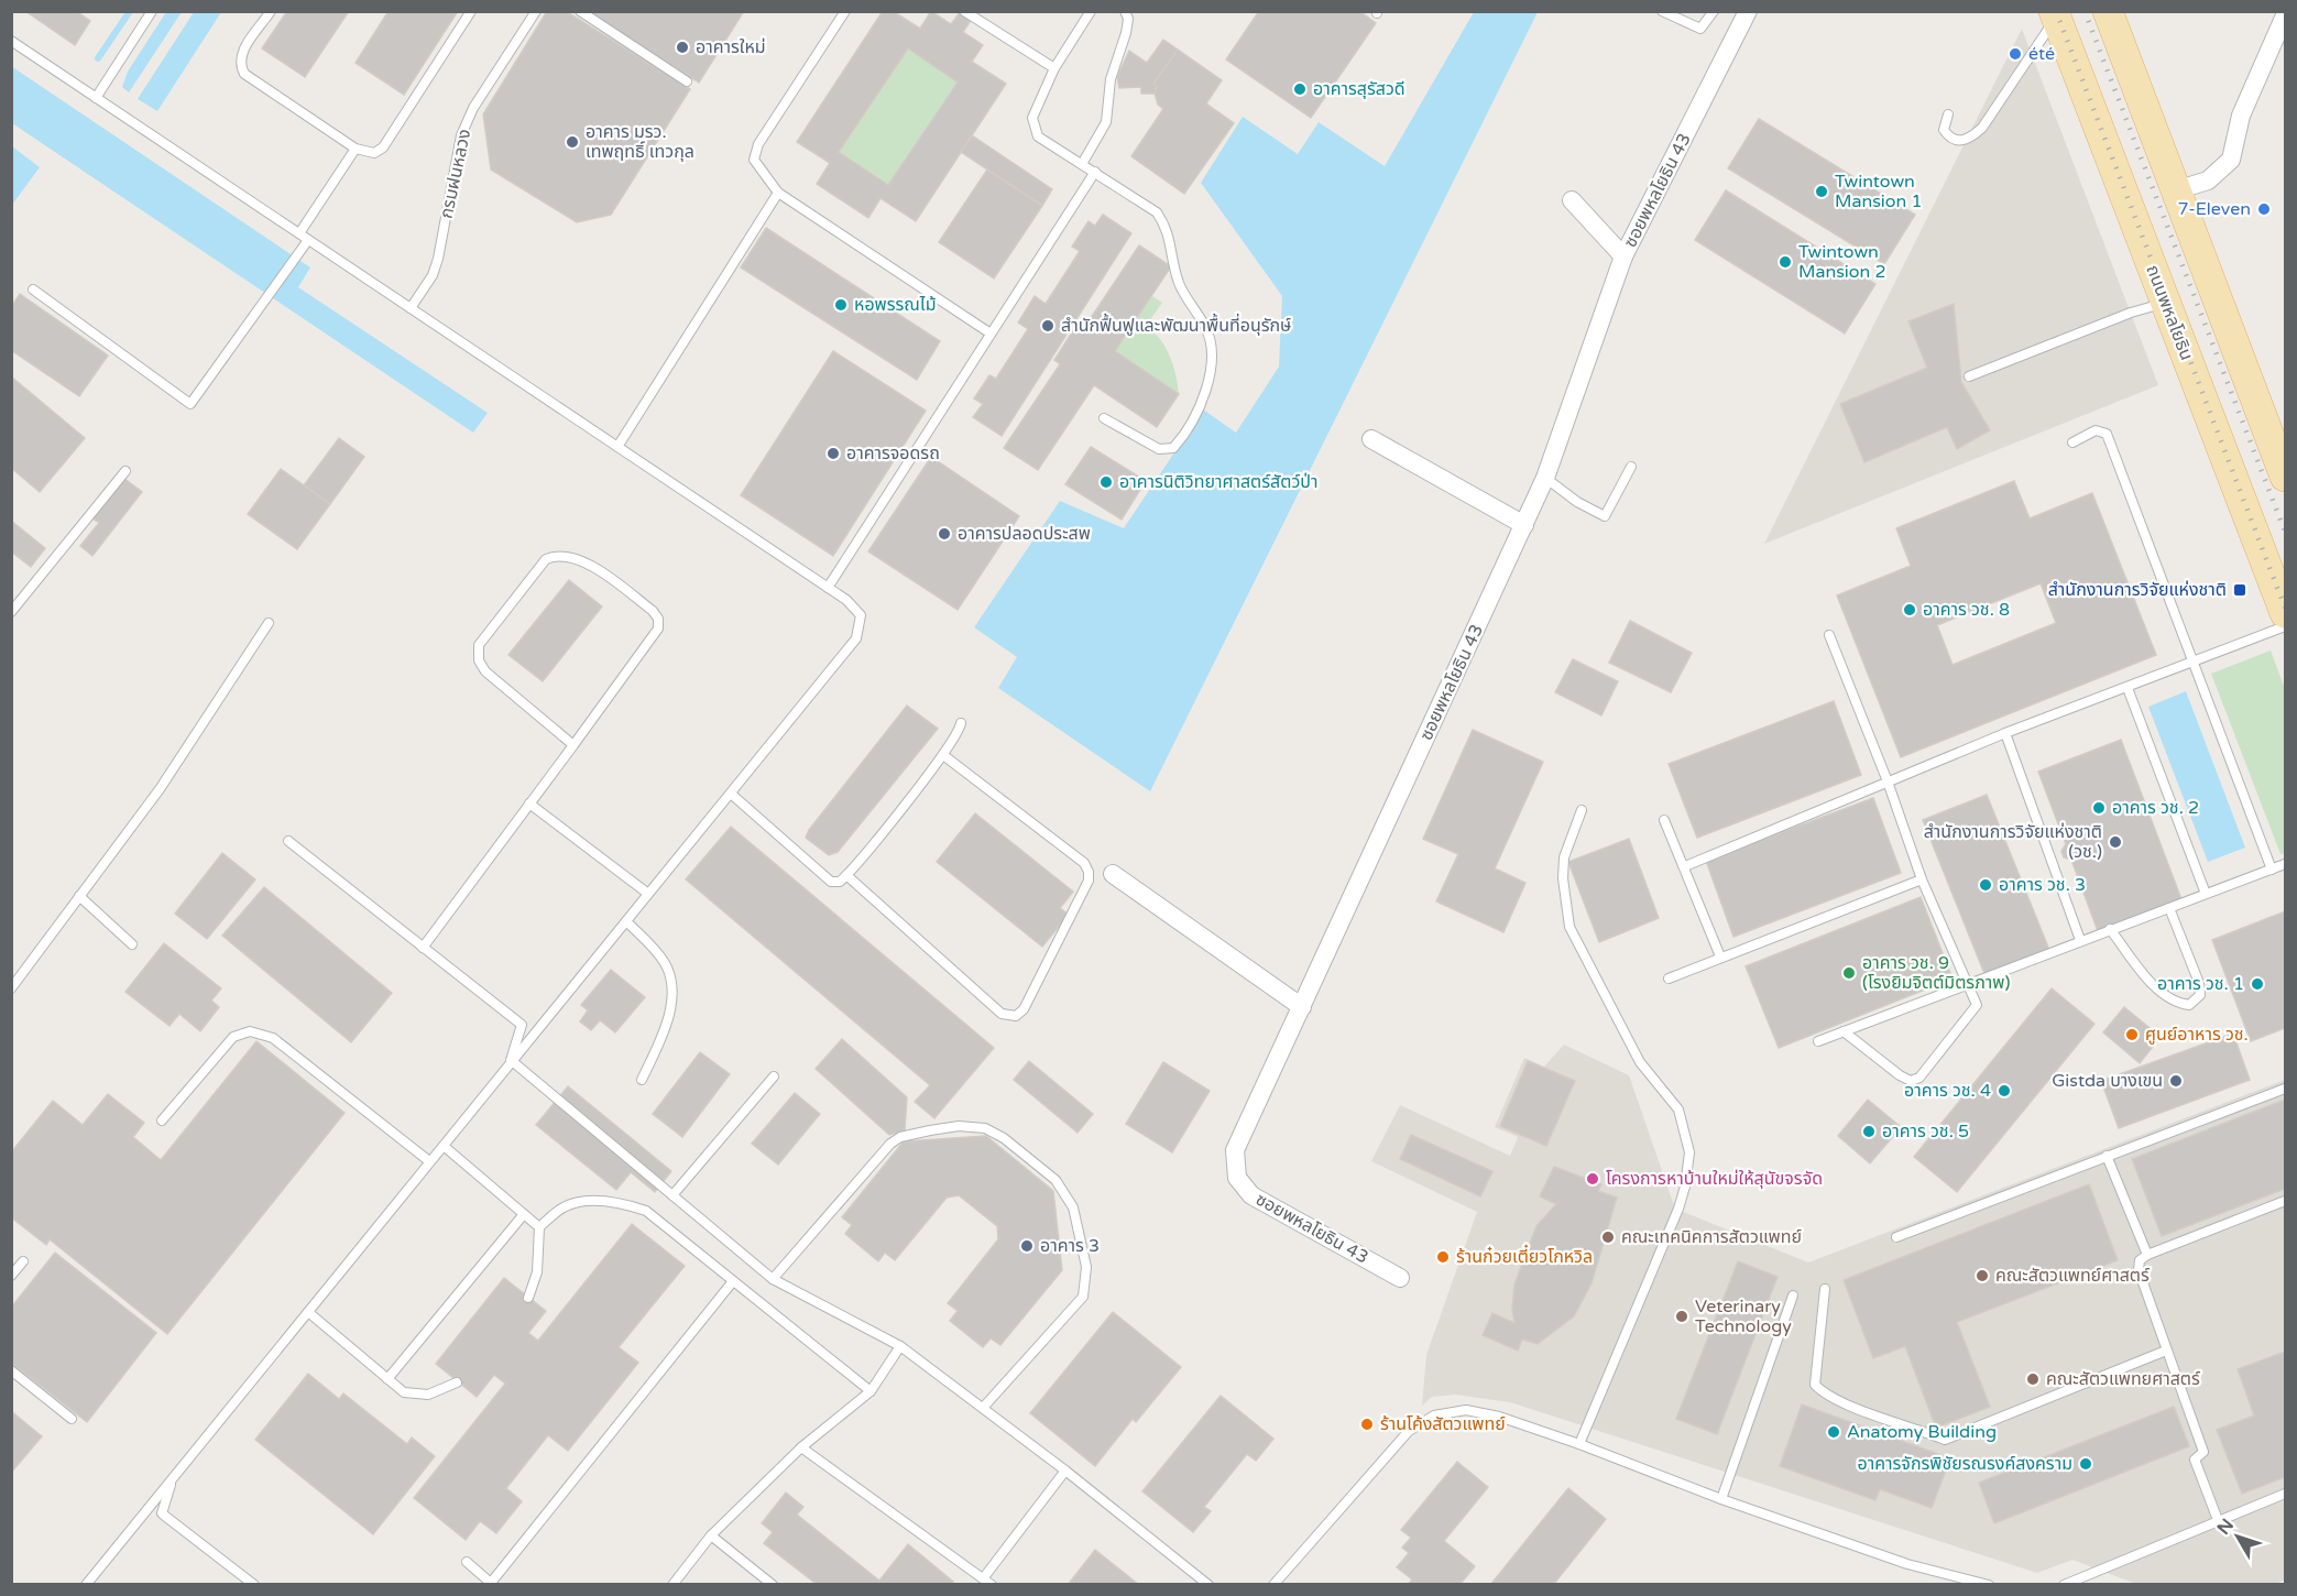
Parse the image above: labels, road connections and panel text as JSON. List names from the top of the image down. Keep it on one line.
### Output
{"streets":{"main road":["ถนนพหลโยธิน"],"street":["ซอยพหลโยธิน 43"],"lane":["กรมฝนหลวง"]},"places":{"other":["อาคารใหม่","été","อาคารสุรัสวดี","อาคาร มรว. เทพฤทธิ์ เทวกุล","Twintown Mansion 1","7-Eleven","Twintown Mansion 2","หอพรรณไม้","สำนักฟื้นฟูและพัฒนาพื้นที่อนุรักษ์","อาคารจอดรถ","อาคารนิติวิทยาศาสตร์สัตว์ป่า","อาคารปลอดประสพ","อาคาร วช. 8","อาคาร วช. 2","สำนักงานการวิจัยแห่งชาติ (วช.)","อาคาร วช. 3","อาคาร วช. 9 (โรงยิมจิตต์มิตรภาพ)","อาคาร วช. 1","ศูนย์อาหาร วช.","Gistda บางเขน","อาคาร วช. 4","อาคาร วช. 5","โครงการหาบ้านใหม่ให้สุนัขจรจัด","คณะเทคนิคการสัตวแพทย์","อาคาร 3","ร้านก๋วยเตี๋ยวโกหวิล","คณะสัตวแพทย์ศาสตร์","Veterinary Technology","คณะสัตวแพทยศาสตร์","ร้านโค้งสัตวแพทย์","Anatomy Building","อาคารจักรพิชัยรณรงค์สงคราม"],"transit":["สำนักงานการวิจัยแห่งชาติ"]},"north":"top left"}
